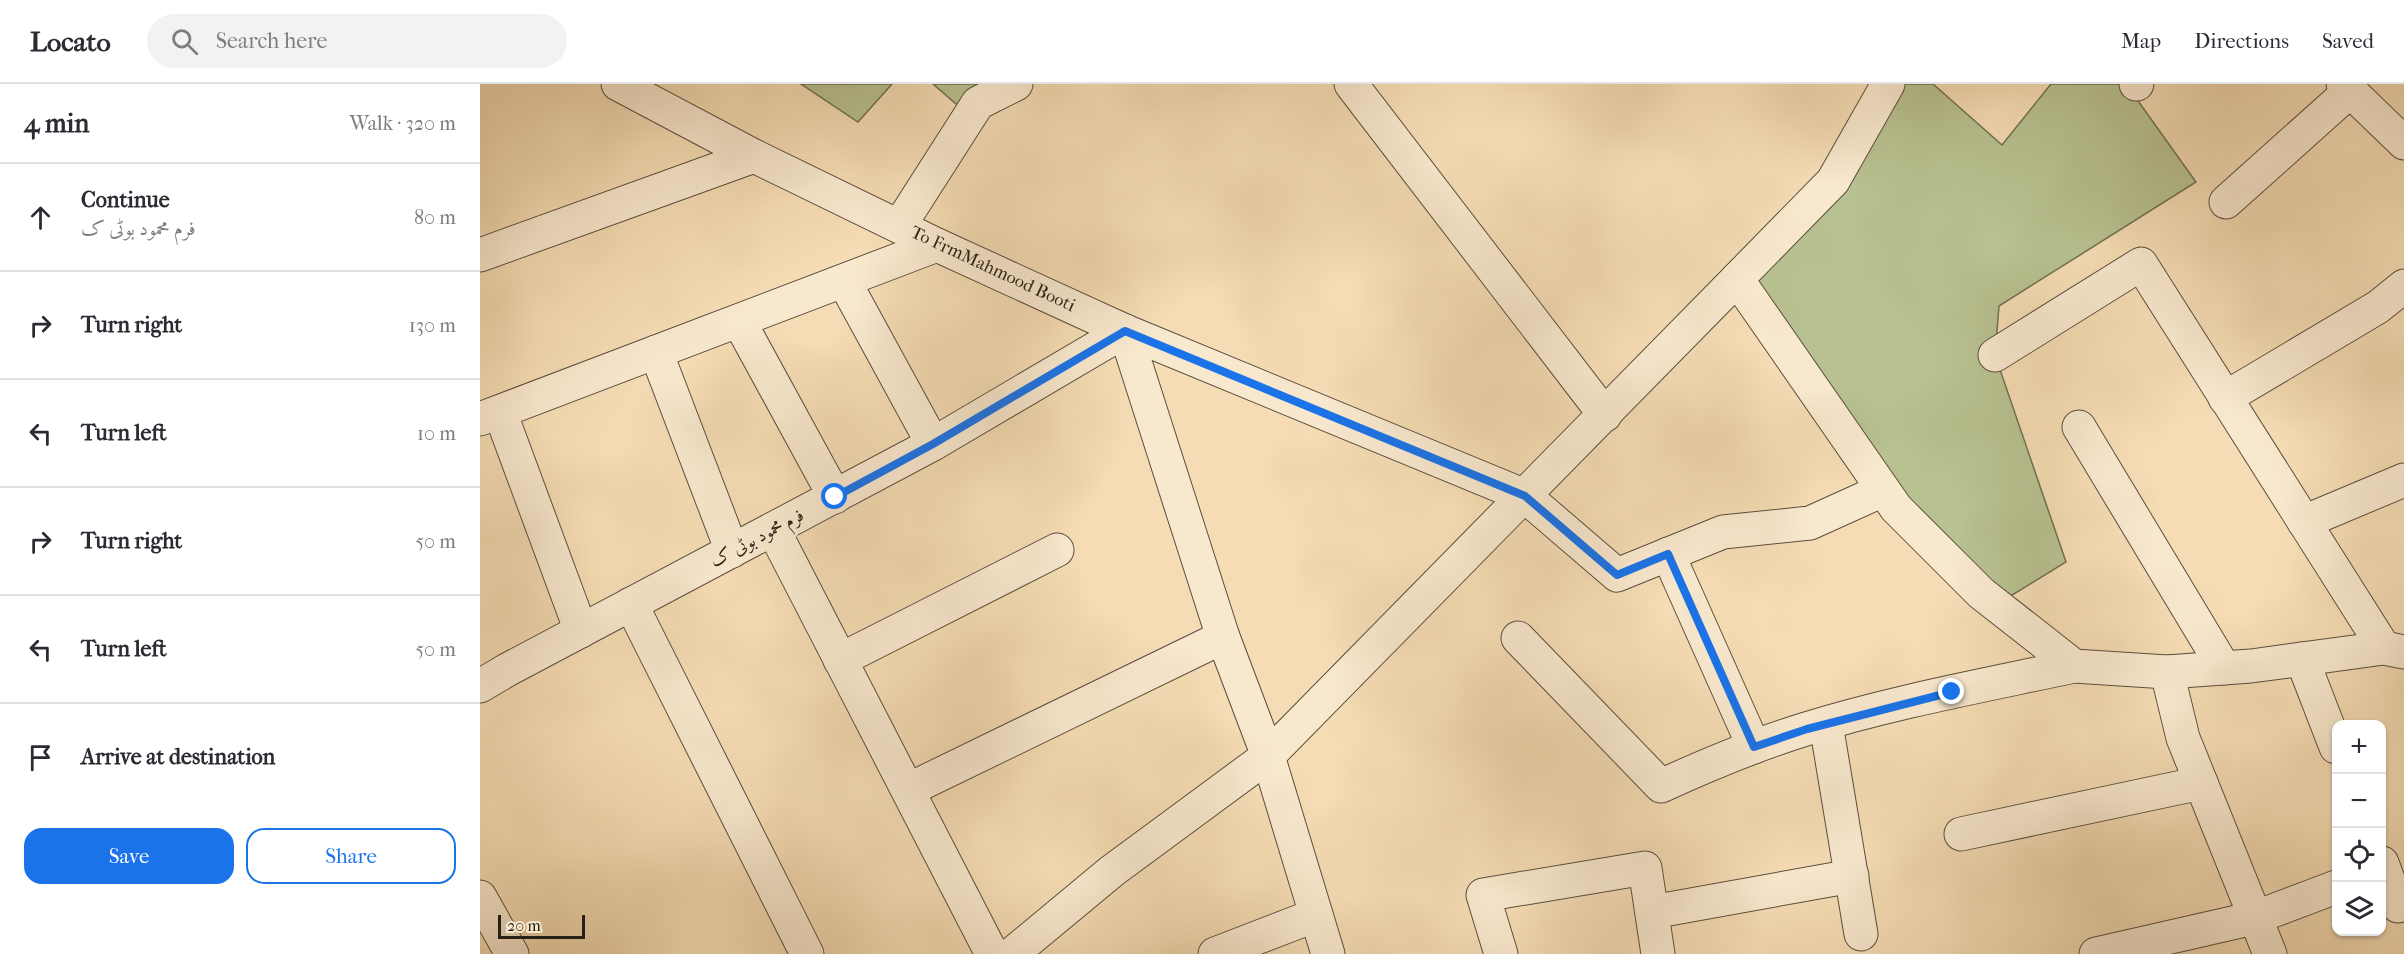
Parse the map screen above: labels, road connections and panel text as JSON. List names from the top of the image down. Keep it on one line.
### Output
{"streets":{"street":["To FrmMahmood Booti","فرم محمود بوٹی ک"]},"crossings":[["To FrmMahmood Booti","فرم محمود بوٹی ک"]],"scale_bar":"20 m","page":{"header":"Locato","search":"Search here","nav":["Map","Directions","Saved"],"heading":["4 min","Walk · 320 m"],"list":[["Continue","فرم محمود بوٹی ک","80 m"],["Turn right","130 m"],["Turn left","10 m"],["Turn right","50 m"],["Turn left","50 m"],"Arrive at destination"],"map_buttons":["+","−"],"buttons":["Save","Share"],"scale":"20 m"}}
